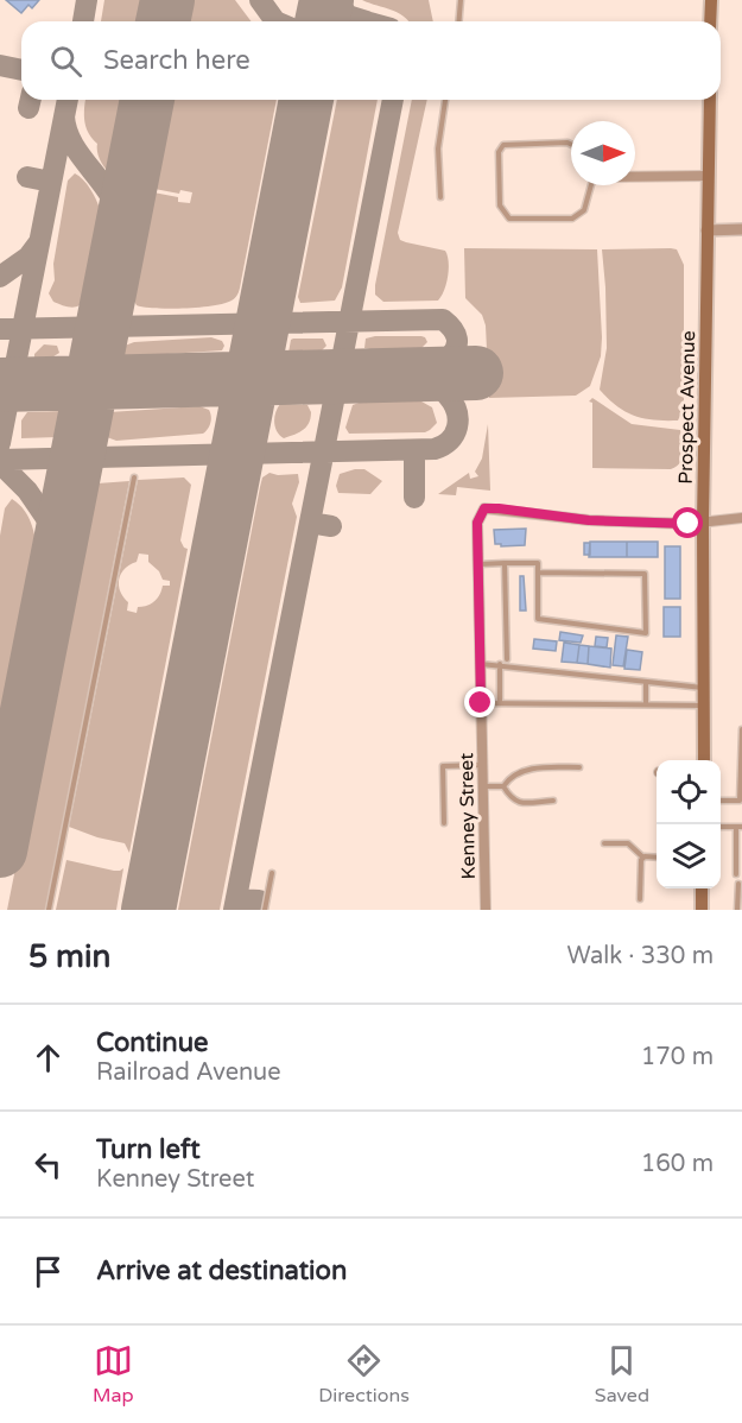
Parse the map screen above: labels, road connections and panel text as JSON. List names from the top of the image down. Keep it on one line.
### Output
{"streets":{"main road":["Prospect Avenue"],"street":["Kenney Street"]},"crossings":[["Prospect Avenue","Kenney Street"]],"north":"right","page":{"search":"Search here","heading":["5 min","Walk · 330 m"],"list":[["Continue","Railroad Avenue","170 m"],["Turn left","Kenney Street","160 m"],"Arrive at destination"],"nav":["Map","Directions","Saved"]}}
